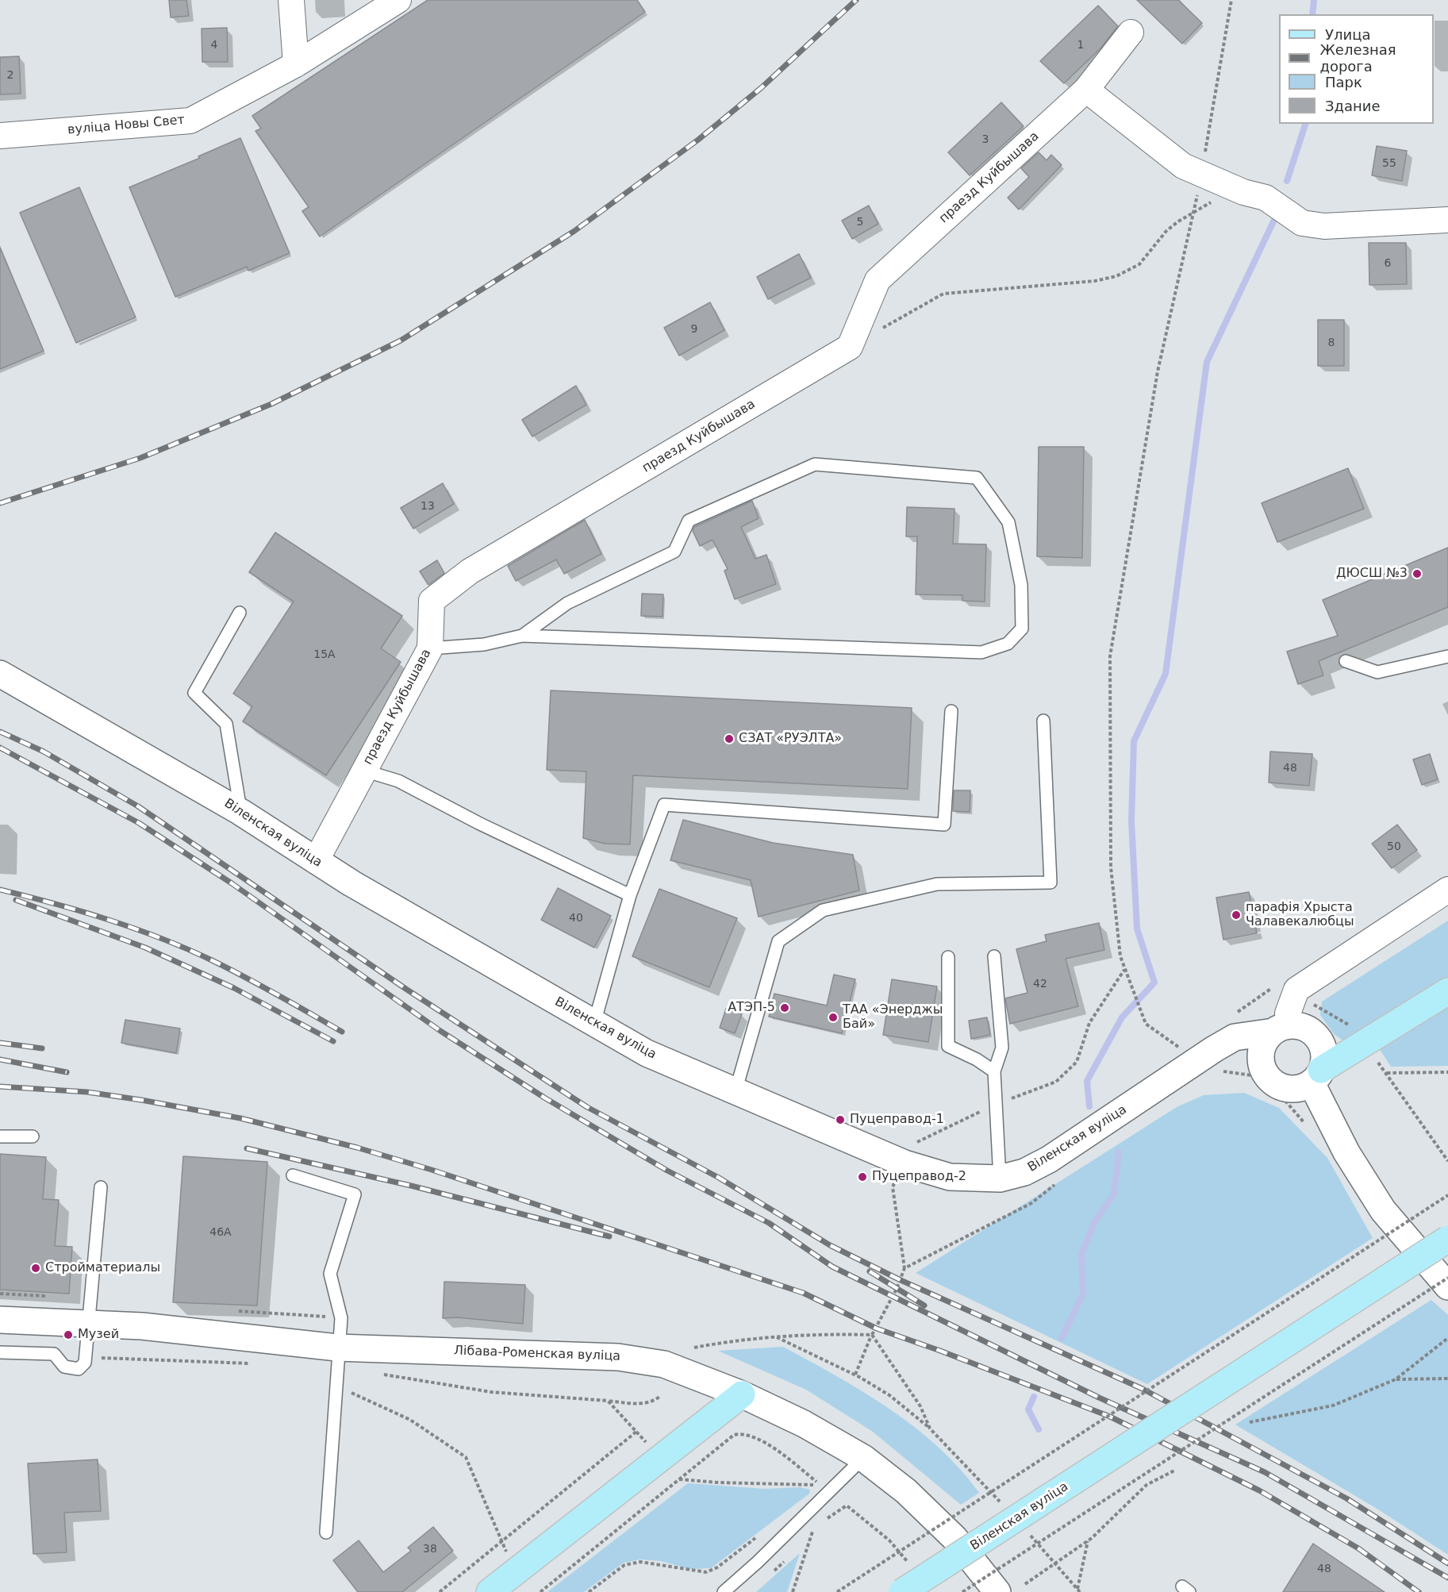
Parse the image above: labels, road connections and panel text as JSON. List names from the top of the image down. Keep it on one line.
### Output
{"streets":{"main road":["Віленская вуліца","Лібава-Роменская вуліца"],"street":["вуліца Новы Свет","праезд Куйбышава"]},"crossings":[["праезд Куйбышава","Віленская вуліца"]],"places":["ДЮСШ №3","СЗАТ «РУЭЛТА»","парафія Хрыста Чалавекалюбцы","АТЭП-5","ТАА «Энерджы Бай»","Пуцеправод-1","Пуцеправод-2","Стройматериалы","Музей"],"house_numbers":["4","1","2","3","55","5","6","9","8","13","15А","48","50","40","42","46А","38","48"],"legend":["Улица","Железная дорога","Парк","Здание"]}
